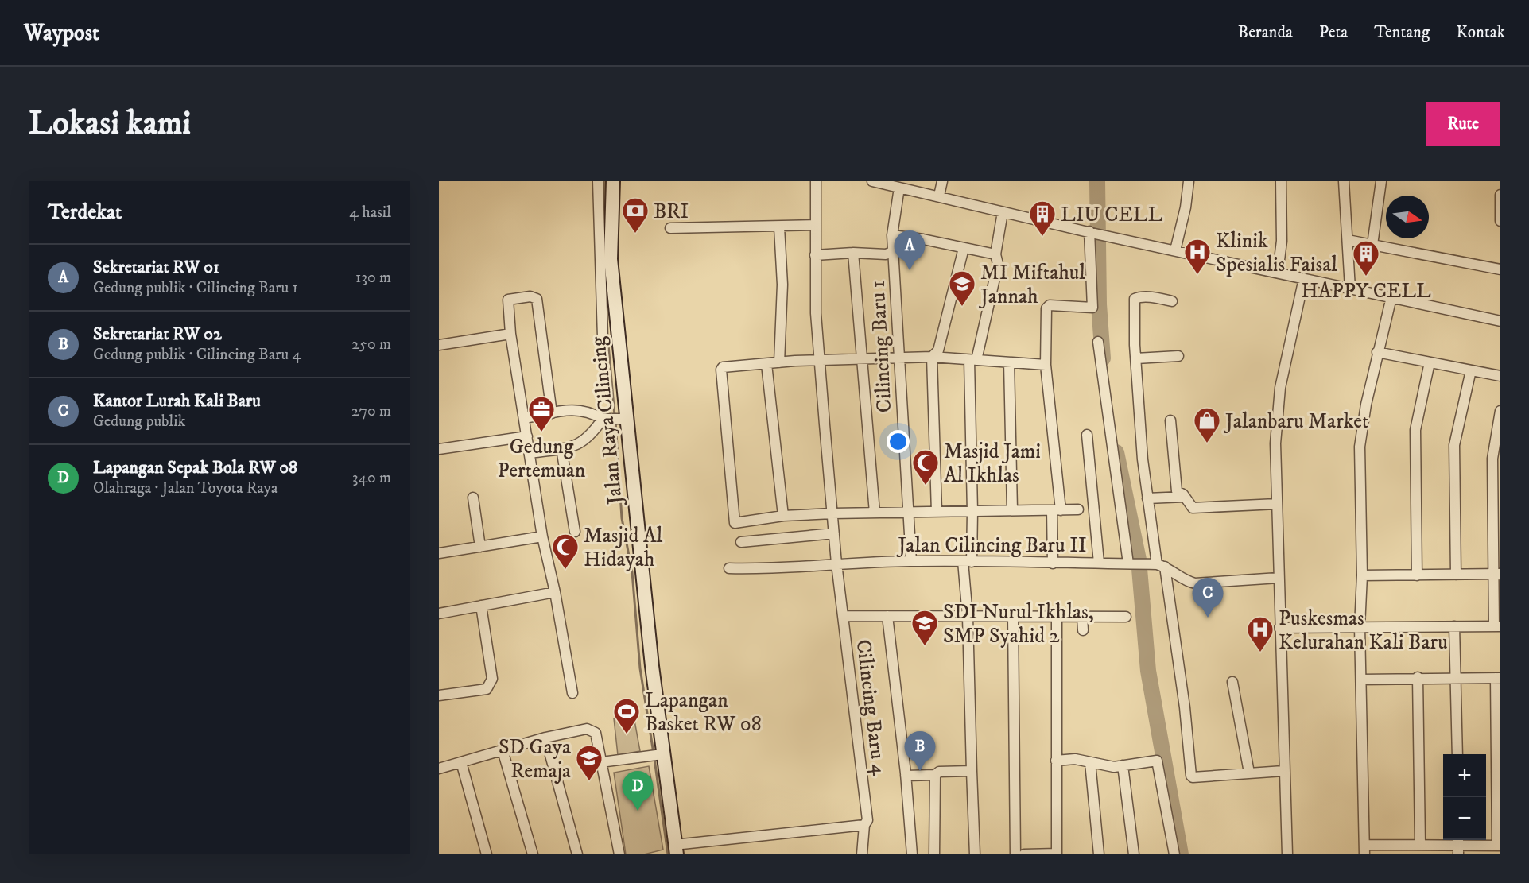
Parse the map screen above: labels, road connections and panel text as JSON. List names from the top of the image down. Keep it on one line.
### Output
{"streets":{"street":["Cilincing Baru 1","Jalan Raya Cilincing","Jalan Cilincing Baru II","Cilincing Baru 4"]},"crossings":[["Cilincing Baru 1","Jalan Cilincing Baru II"],["Jalan Cilincing Baru II","Cilincing Baru 4"]],"places":{"bank":["BRI"],"building":["LIU CELL","HAPPY CELL"],"hospital":["Klinik Spesialis Faisal","Puskesmas Kelurahan Kali Baru"],"school or university":["MI Miftahul Jannah","SDI Nurul Ikhlas, SMP Syahid 2","SD Gaya Remaja"],"office":["Gedung Pertemuan"],"shop":["Jalanbaru Market"],"mosque":["Masjid Jami Al Ikhlas","Masjid Al Hidayah"],"sports":["Lapangan Basket RW 08"]},"north":"right","page":{"header":"Waypost","nav":["Beranda","Peta","Tentang","Kontak"],"buttons":"Rute","title":"Lokasi kami","heading":["Terdekat","4 hasil"],"pins":["A","C","B","D"],"list":[{"mark":"A","name":"Sekretariat RW 01","note":"Gedung publik · Cilincing Baru 1","value":"130 m"},{"mark":"B","name":"Sekretariat RW 02","note":"Gedung publik · Cilincing Baru 4","value":"250 m"},{"mark":"C","name":"Kantor Lurah Kali Baru","note":"Gedung publik","value":"270 m"},{"mark":"D","name":"Lapangan Sepak Bola RW 08","note":"Olahraga · Jalan Toyota Raya","value":"340 m"}],"map_buttons":["+","−"]}}
